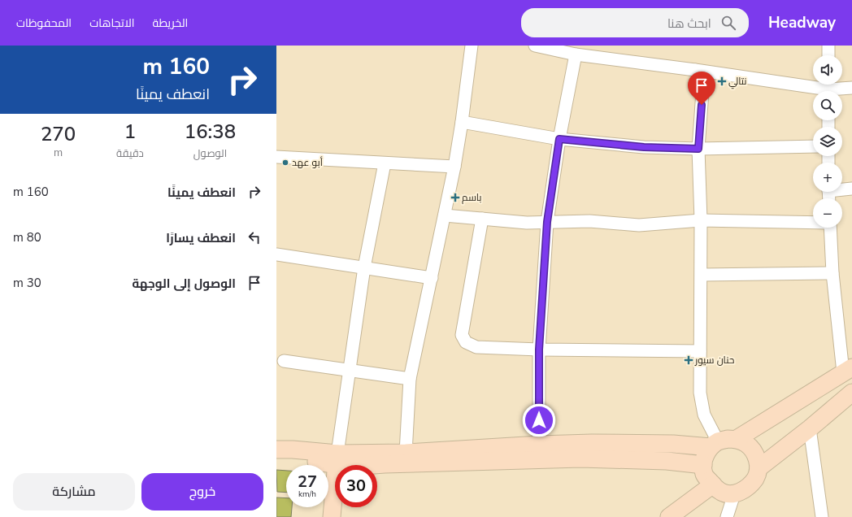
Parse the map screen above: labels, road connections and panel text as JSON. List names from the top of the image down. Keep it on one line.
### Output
{"places":{"health":["نتالي","باسم","حنان سيور"],"other":["أبو عهد"]},"page":{"header":"Headway","search":"ابحث هنا","nav":["الخريطة","الاتجاهات","المحفوظات"],"turn":["160 m","انعطف يمينًا"],"map_buttons":["+","−"],"eta":["16:38","الوصول","1","دقيقة","270","m"],"list":[{"name":"انعطف يمينًا","value":"160 m"},{"name":"انعطف يسارًا","value":"80 m"},{"name":"الوصول إلى الوجهة","value":"30 m"}],"speed":"27 km/h","limit":"30","buttons":["خروج","مشاركة"]}}
